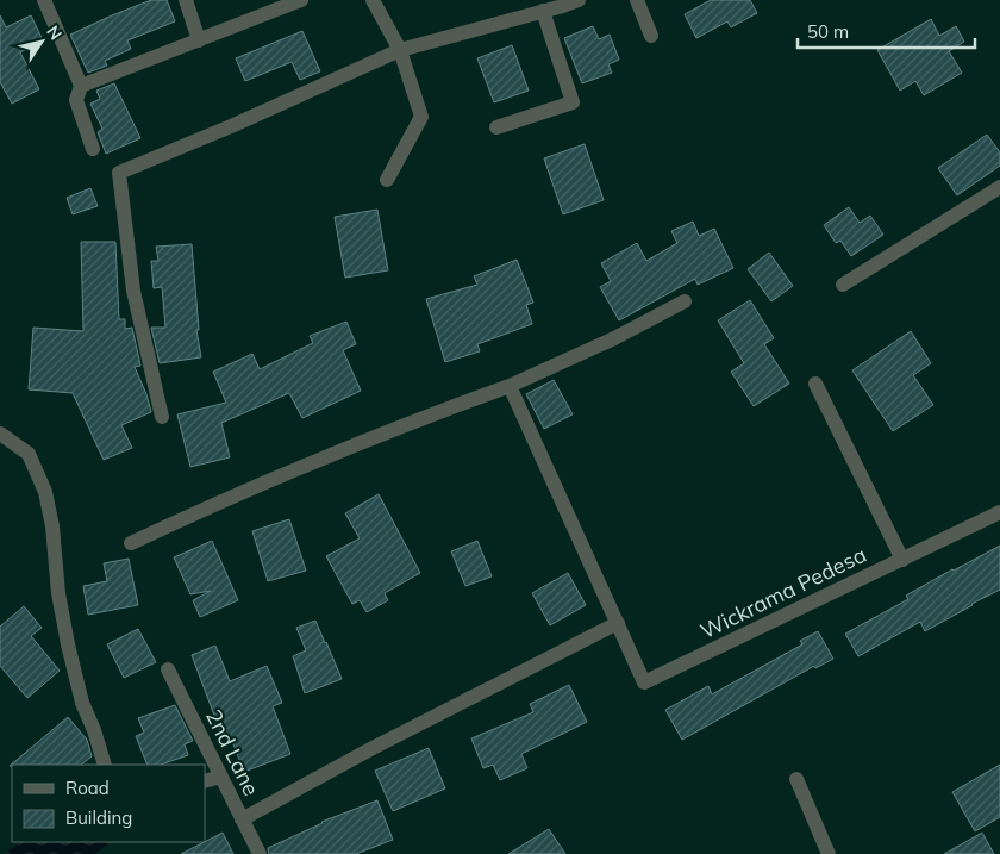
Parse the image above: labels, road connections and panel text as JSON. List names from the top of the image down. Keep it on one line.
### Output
{"streets":{"street":["Wickrama Pedesa","2nd Lane"]},"legend":["Road","Building"],"scale_bar":"50 m","north":"top right"}
